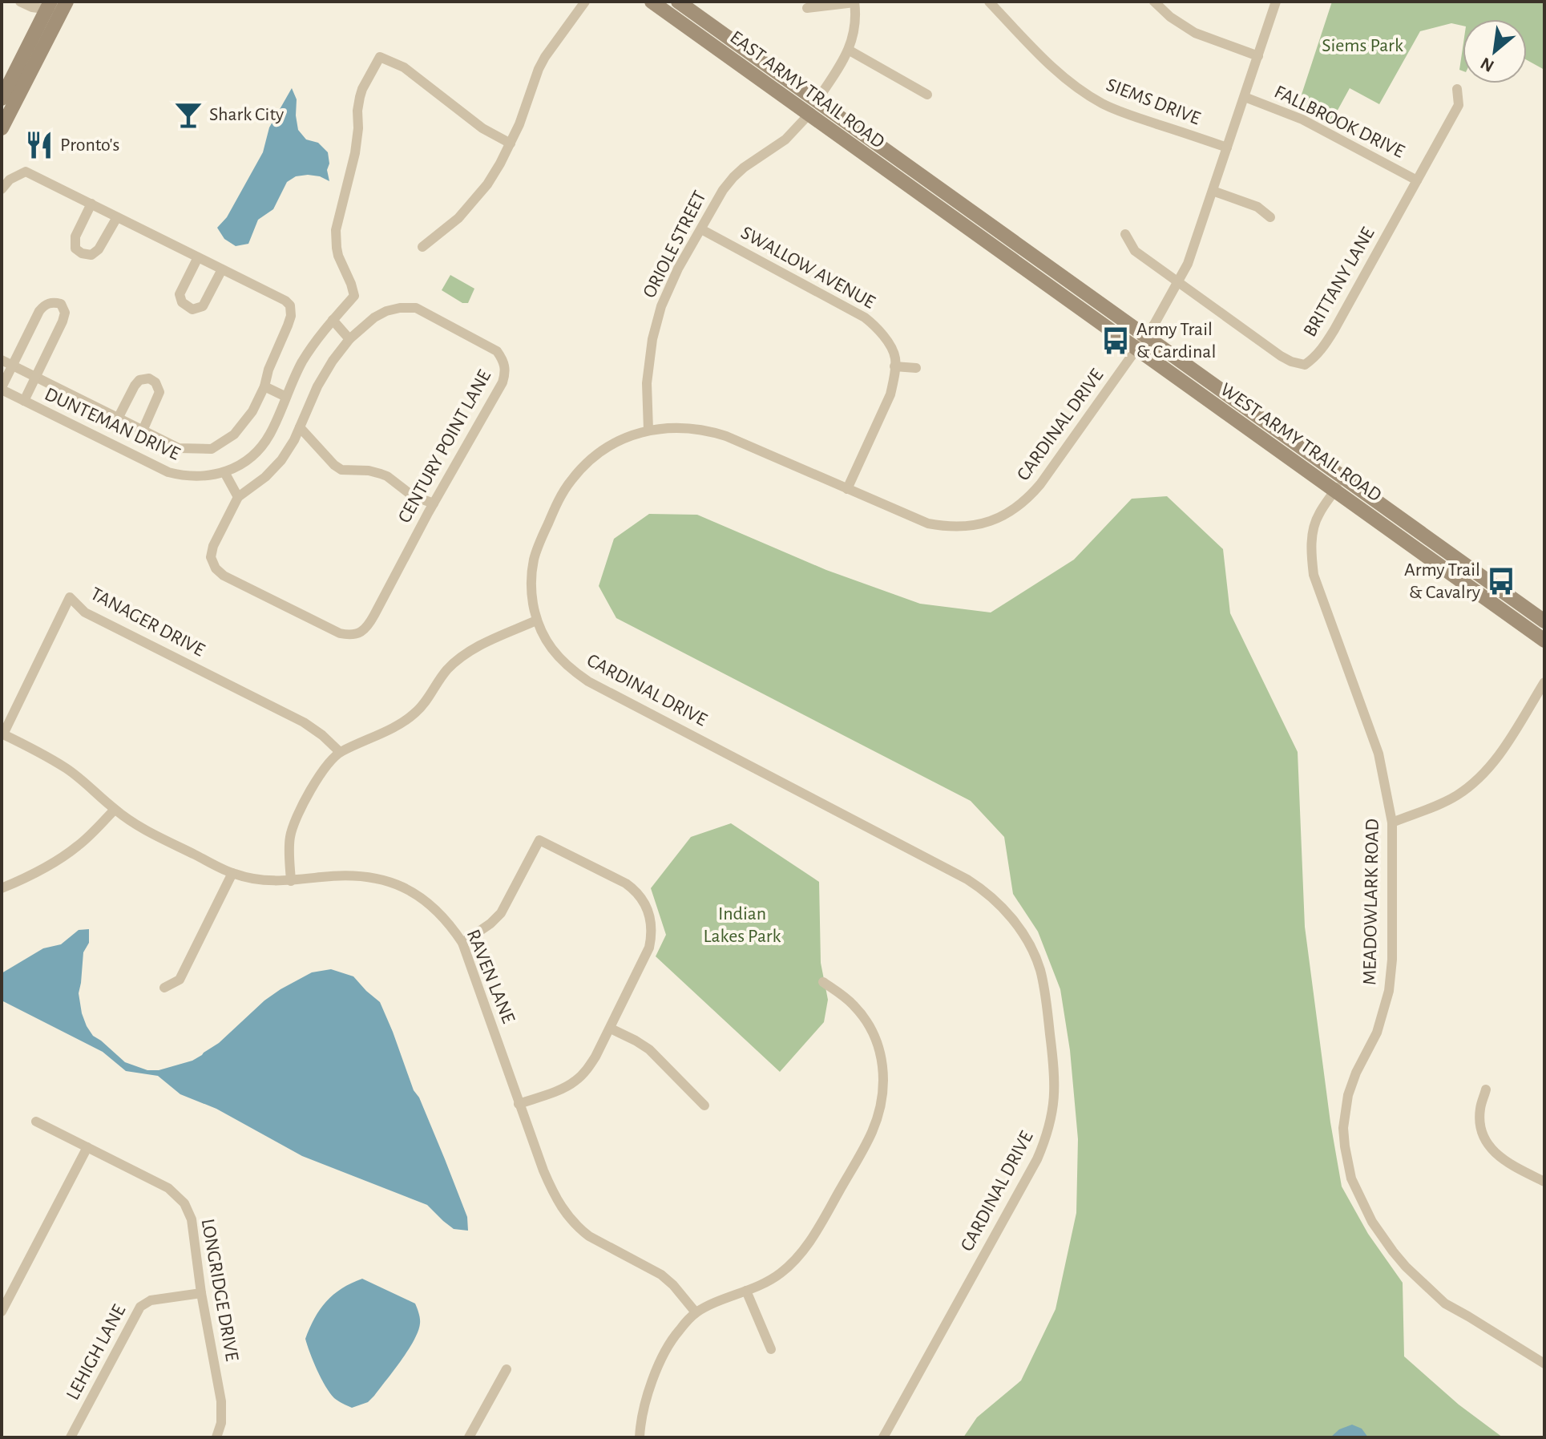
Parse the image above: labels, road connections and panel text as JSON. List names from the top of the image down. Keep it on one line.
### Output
{"streets":{"main road":["EAST ARMY TRAIL ROAD","WEST ARMY TRAIL ROAD"],"street":["SIEMS DRIVE","FALLBROOK DRIVE","ORIOLE STREET","SWALLOW AVENUE","BRITTANY LANE","DUNTEMAN DRIVE","CARDINAL DRIVE","CENTURY POINT LANE","TANAGER DRIVE","MEADOWLARK ROAD","RAVEN LANE","LONGRIDGE DRIVE","LEHIGH LANE"]},"crossings":[["EAST ARMY TRAIL ROAD","ORIOLE STREET"],["EAST ARMY TRAIL ROAD","WEST ARMY TRAIL ROAD"],["SIEMS DRIVE","CARDINAL DRIVE"],["FALLBROOK DRIVE","BRITTANY LANE"],["FALLBROOK DRIVE","CARDINAL DRIVE"],["ORIOLE STREET","SWALLOW AVENUE"],["ORIOLE STREET","CARDINAL DRIVE"],["SWALLOW AVENUE","CARDINAL DRIVE"],["BRITTANY LANE","CARDINAL DRIVE"],["CARDINAL DRIVE","WEST ARMY TRAIL ROAD"],["WEST ARMY TRAIL ROAD","MEADOWLARK ROAD"],["TANAGER DRIVE","RAVEN LANE"],["LONGRIDGE DRIVE","LEHIGH LANE"]],"parks":["Siems Park","Indian Lakes Park"],"places":{"bar":["Shark City"],"restaurant":["Pronto's"],"bus stop":["Army Trail & Cardinal","Army Trail & Cavalry"]},"north":"bottom left"}
